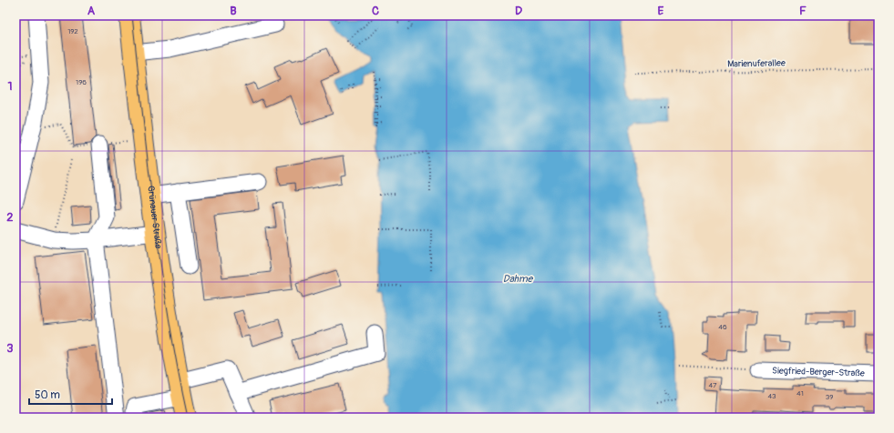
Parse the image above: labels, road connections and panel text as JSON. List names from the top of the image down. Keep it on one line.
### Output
{"streets":{"main road":["Grünauer Straße"],"street":["Siegfried-Berger-Straße"],"path":["Marienuferallee"]},"water":["Dahme"],"house_numbers":["192","196","46","47","41","43","39"],"scale_bar":"50 m","grid":{"columns":["A","B","C","D","E","F"],"rows":["1","2","3"]}}
